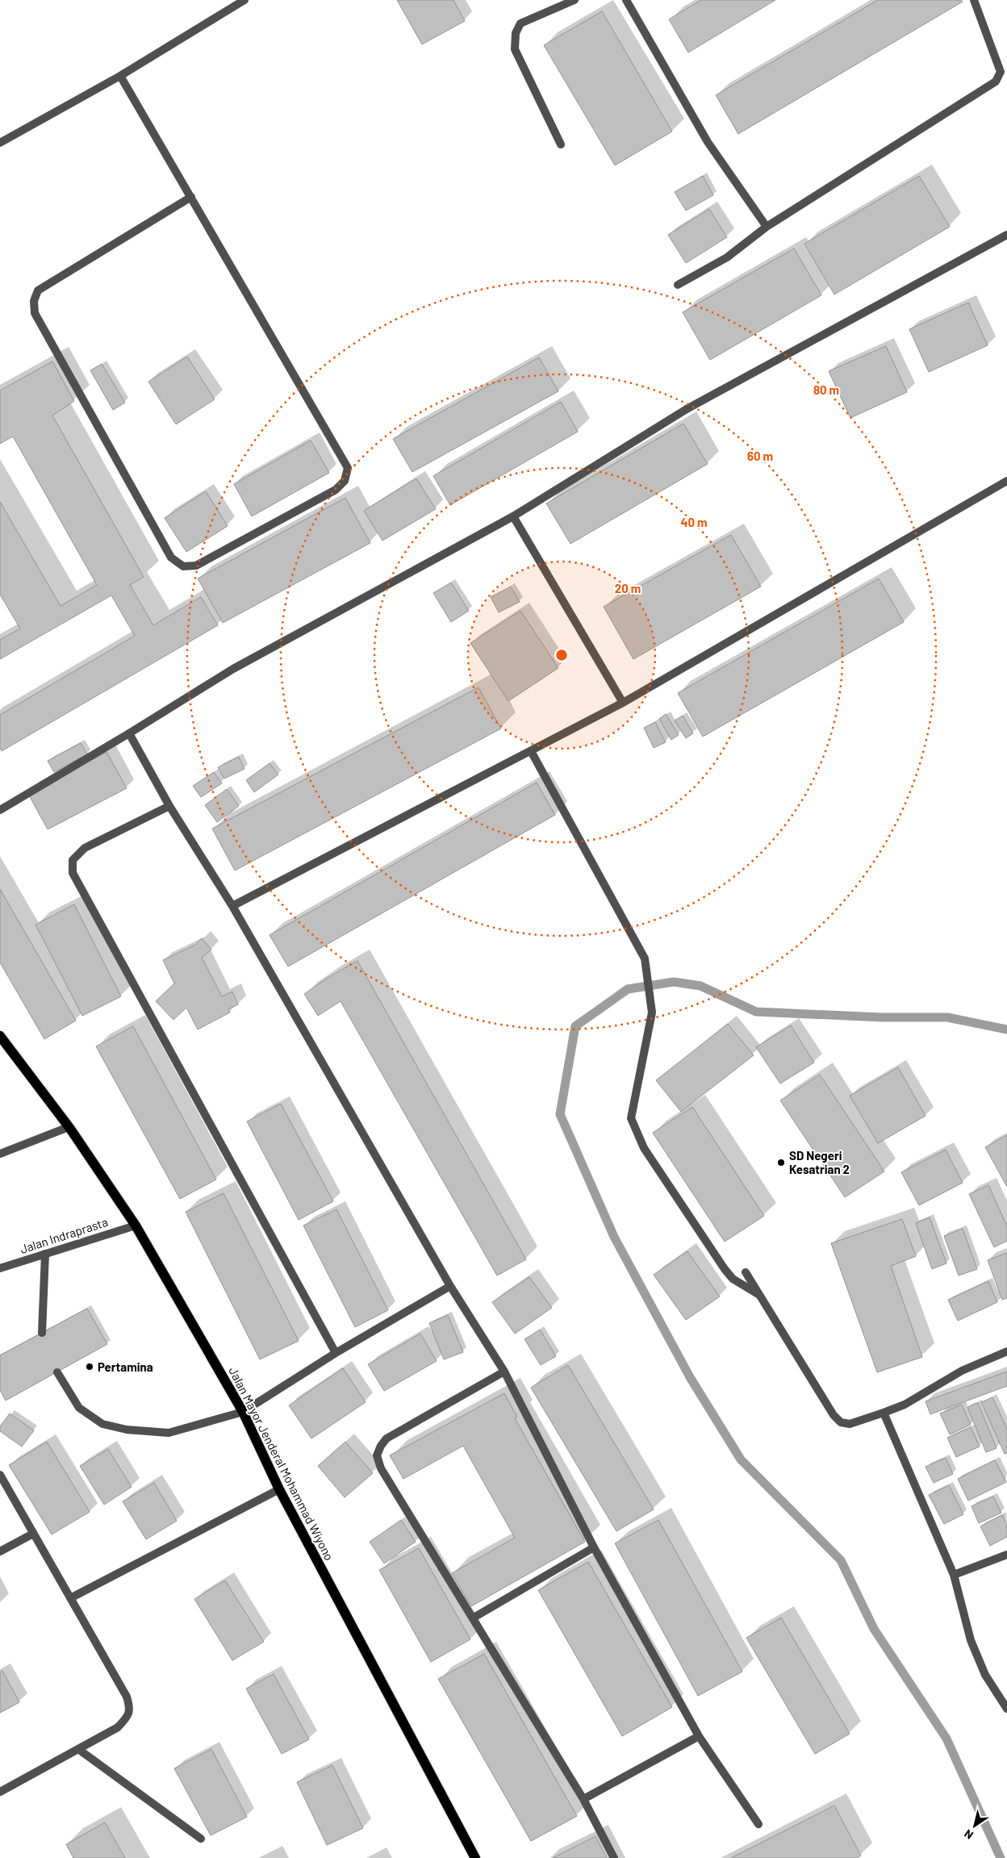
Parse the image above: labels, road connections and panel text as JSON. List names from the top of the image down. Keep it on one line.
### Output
{"streets":{"main road":["Jalan Mayor Jenderal Mohammad Wiyono"],"street":["Jalan Indraprasta"]},"crossings":[["Jalan Indraprasta","Jalan Mayor Jenderal Mohammad Wiyono"]],"places":["SD Negeri Kesatrian 2","Pertamina"],"north":"bottom left","rings":["80 m","60 m","40 m","20 m"]}
